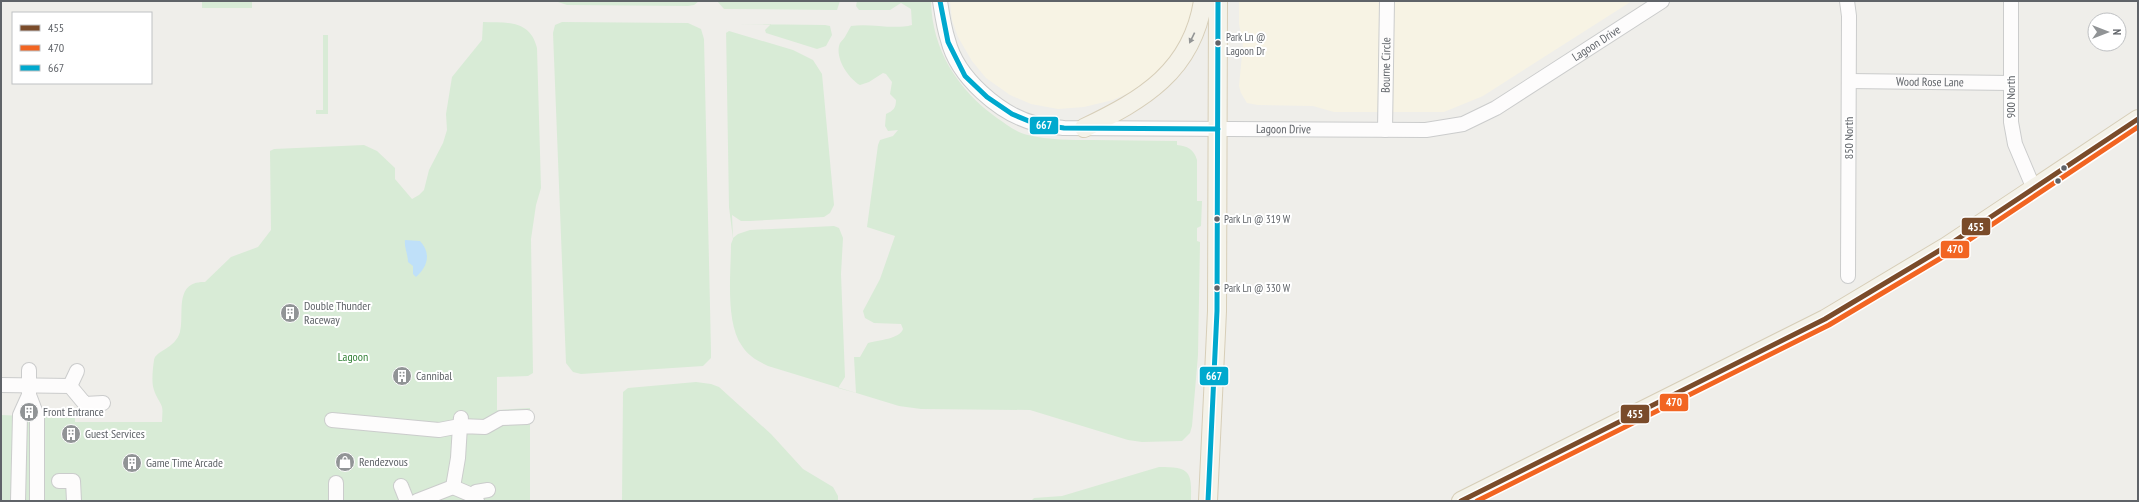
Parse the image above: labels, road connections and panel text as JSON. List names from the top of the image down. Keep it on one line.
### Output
{"streets":{"street":["Lagoon Drive","Bourne Circle","Wood Rose Lane","900 North","850 North"]},"crossings":[["Lagoon Drive","Bourne Circle"],["Wood Rose Lane","900 North"],["Wood Rose Lane","850 North"]],"parks":["Lagoon"],"places":{"other":["Park Ln @ Lagoon Dr","Park Ln @ 319 W","Park Ln @ 330 W"],"building":["Double Thunder Raceway","Cannibal","Front Entrance","Guest Services","Game Time Arcade"],"shop":["Rendezvous"]},"lines":["transit line 667","transit line 455","transit line 470"],"legend":["455","470","667"],"north":"right"}
